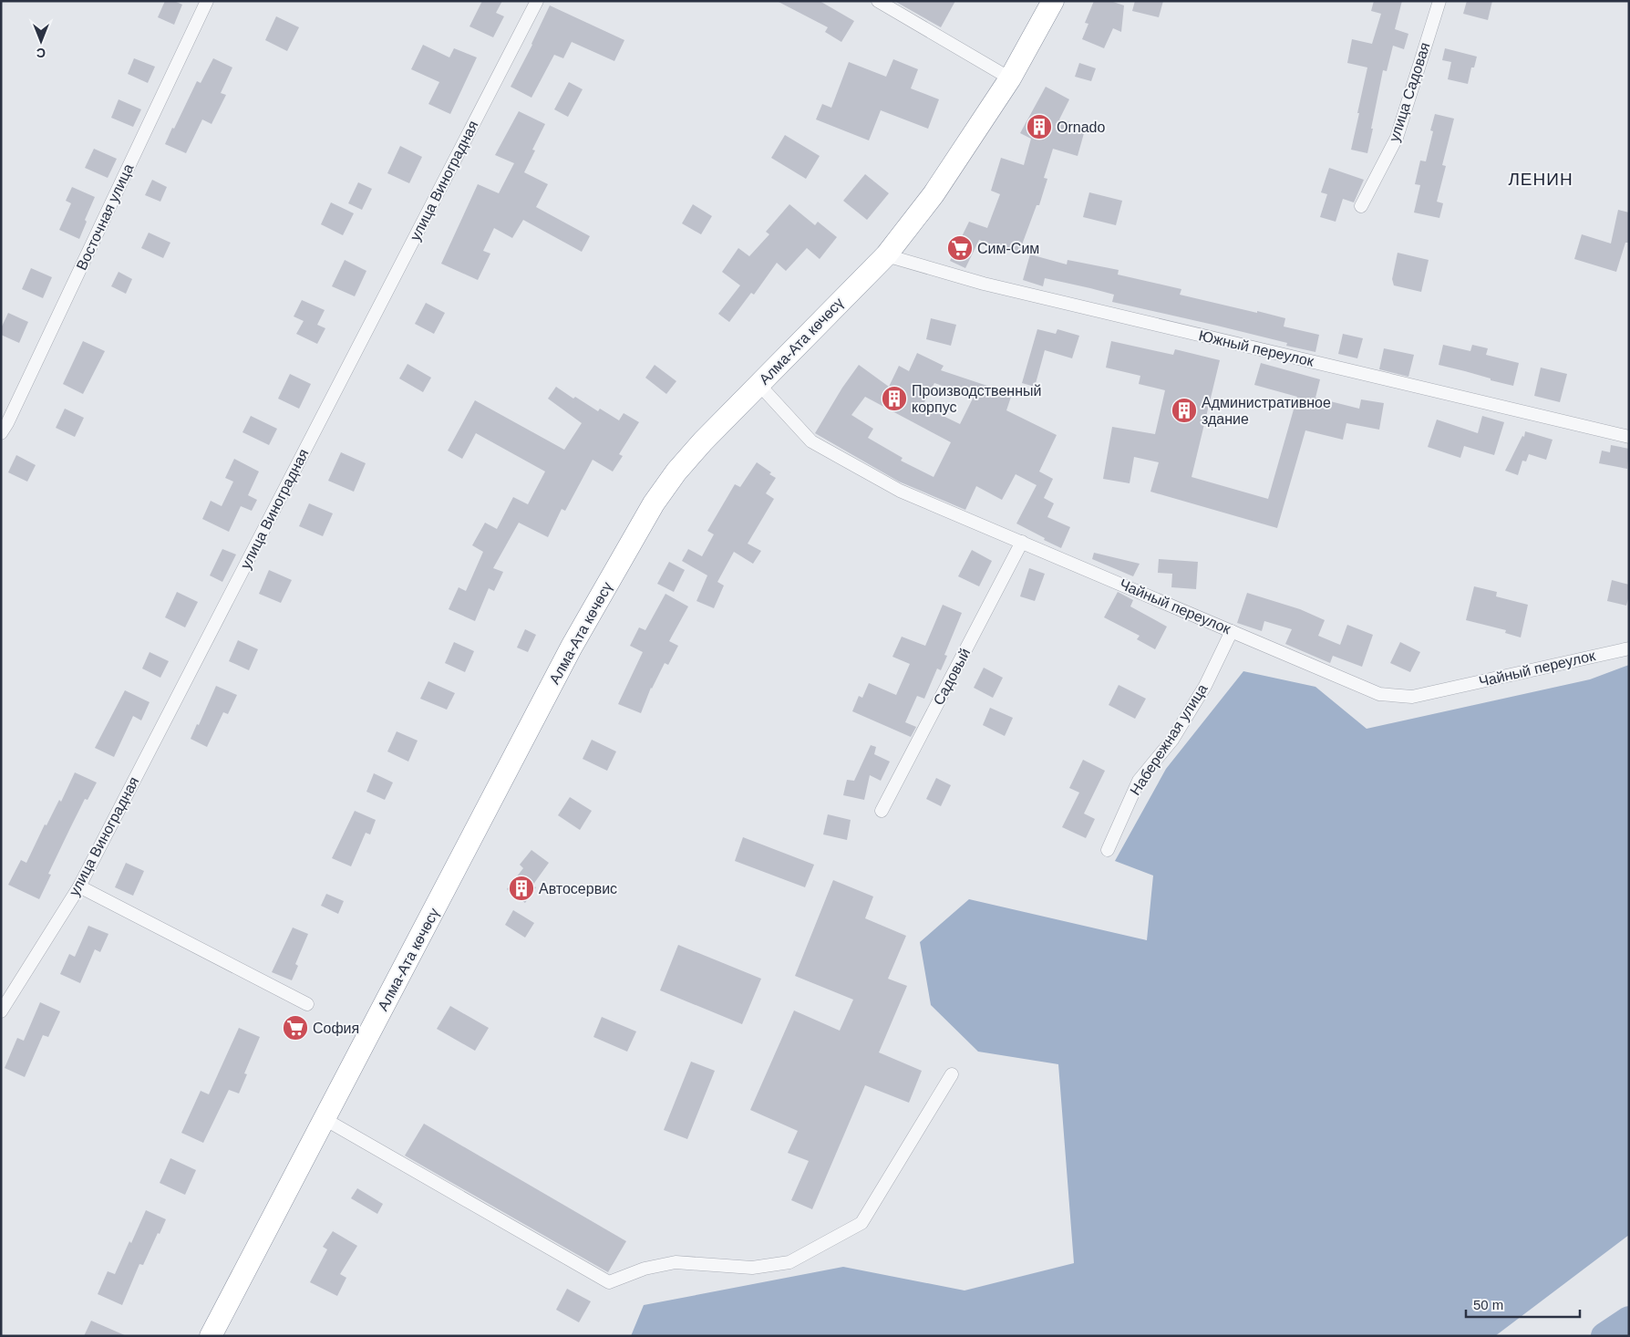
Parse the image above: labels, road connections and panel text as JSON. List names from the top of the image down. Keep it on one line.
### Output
{"streets":{"highway":["Алма-Ата көчөсү"],"street":["улица Садовая","улица Виноградная","Восточная улица","Южный переулок","Чайный переулок","Садовый","Набережная улица"]},"crossings":[["Алма-Ата көчөсү","Южный переулок"],["Алма-Ата көчөсү","Чайный переулок"],["Чайный переулок","Садовый"],["Чайный переулок","Набережная улица"]],"districts":["ЛЕНИН"],"places":{"building":["Ornado","Производственный корпус","Административное здание","Автосервис"],"supermarket":["Сим-Сим","София"]},"scale_bar":"50 m","north":"bottom"}
